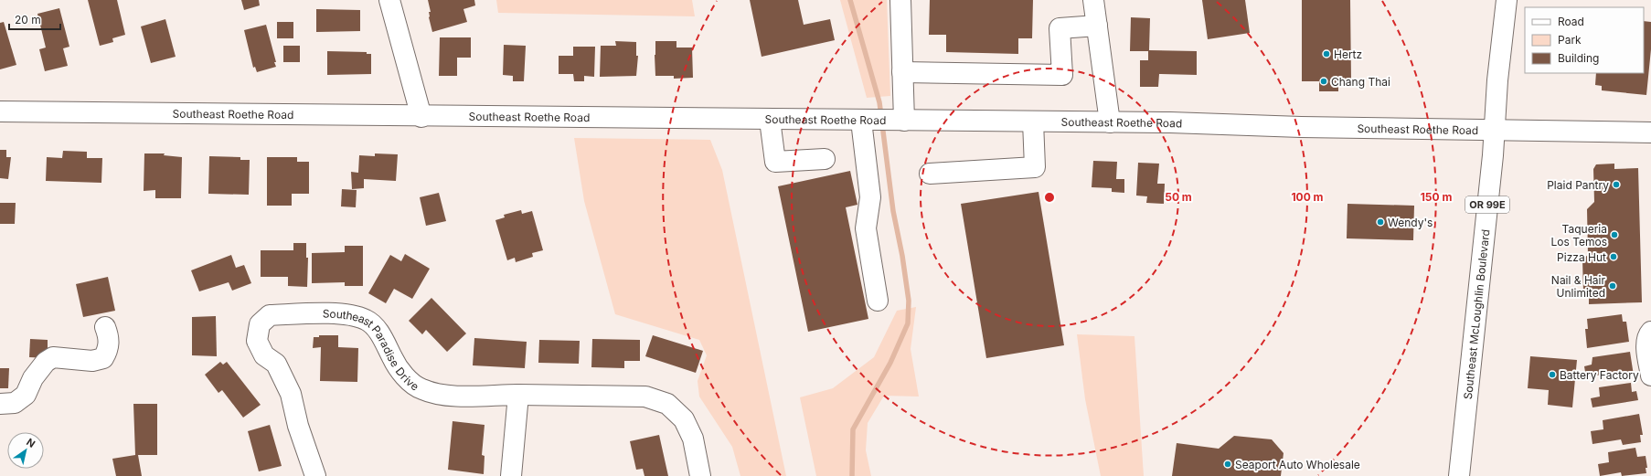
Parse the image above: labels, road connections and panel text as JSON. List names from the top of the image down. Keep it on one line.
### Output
{"streets":{"street":["Southeast Roethe Road","OR 99E","Southeast McLoughlin Boulevard","Southeast Paradise Drive"]},"crossings":[["Southeast Roethe Road","Southeast McLoughlin Boulevard"]],"places":["Hertz","Chang Thai","Plaid Pantry","Wendy's","Taqueria Los Temos","Pizza Hut","Nail & Hair Unlimited","Battery Factory","Seaport Auto Wholesale"],"legend":["Road","Park","Building"],"scale_bar":"20 m","north":"top right","rings":["50 m","100 m","150 m"]}
